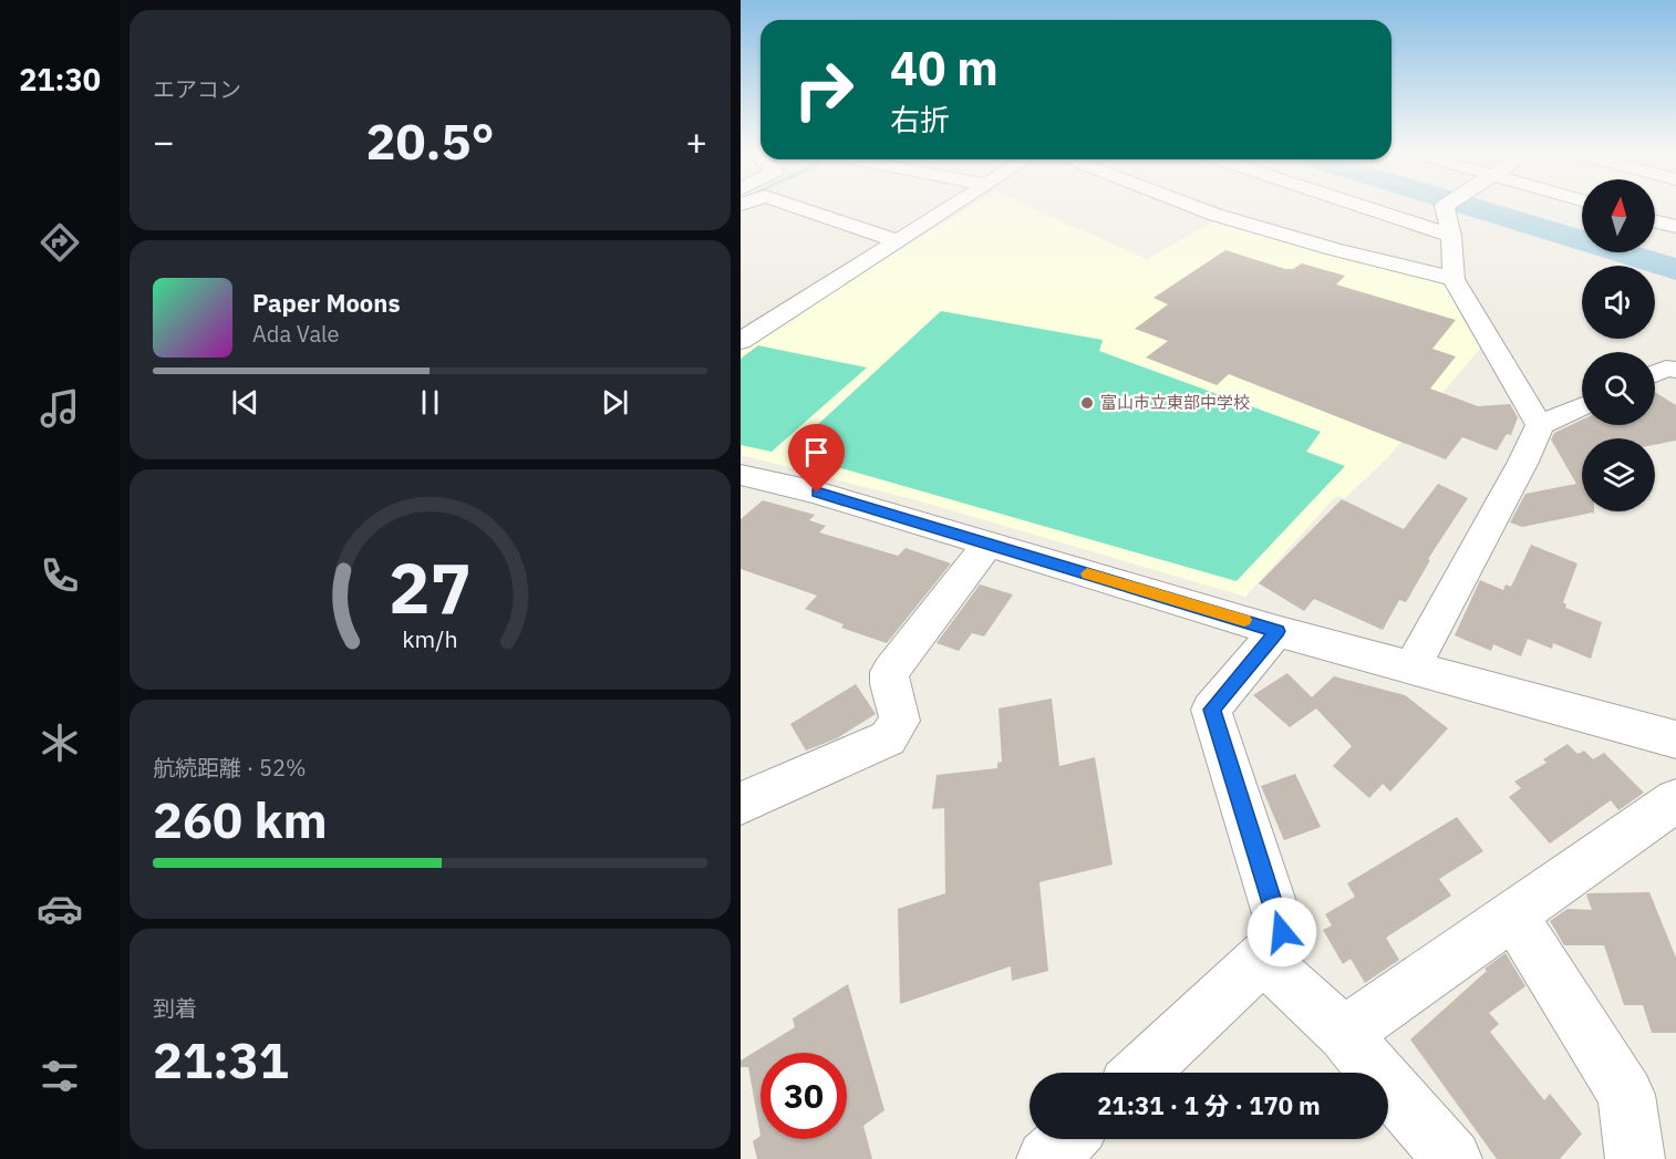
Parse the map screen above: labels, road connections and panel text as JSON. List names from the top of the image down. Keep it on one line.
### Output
{"places":["富山市立東部中学校"],"north":"top","page":{"tabs":"21:30","tile":["エアコン",["航続距離 · 52%","260 km"],["到着","21:31"]],"turn":["40 m","右折"],"heat":["−","20.5°","+"],"song":["Paper Moons","Ada Vale"],"limit":"30","trip":"21:31 · 1 分 · 170 m","gauge":["27","km/h"]}}
